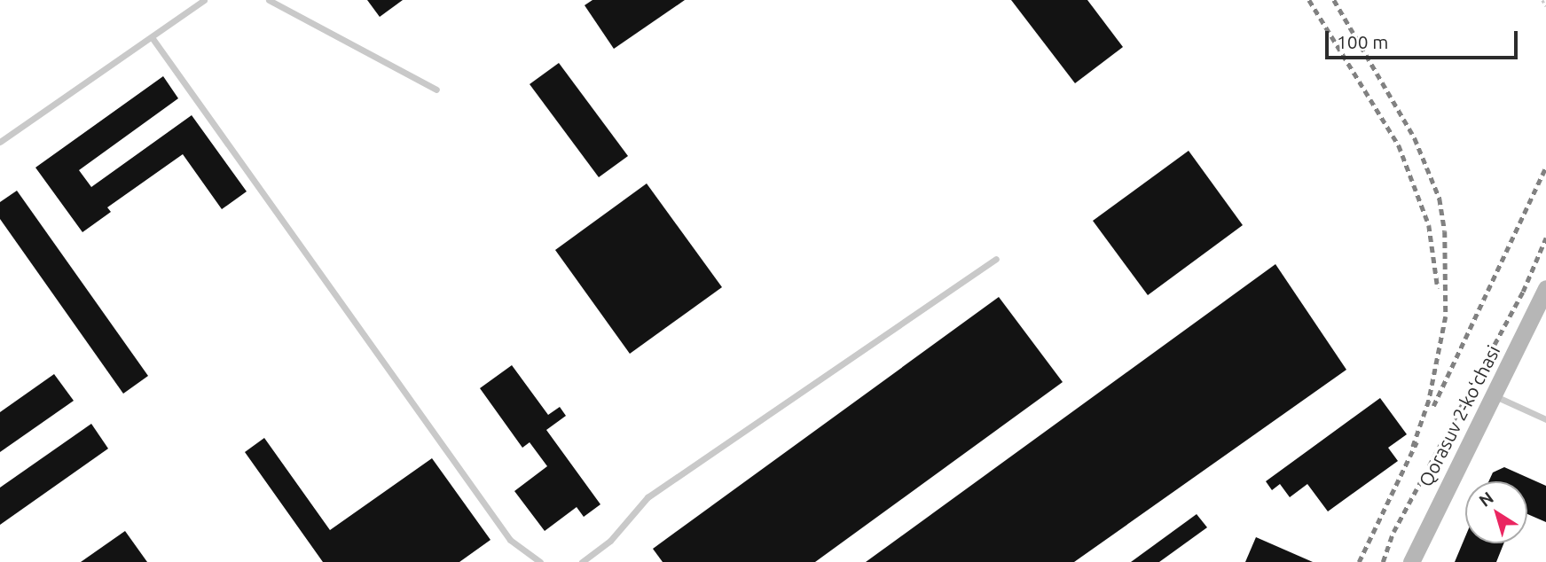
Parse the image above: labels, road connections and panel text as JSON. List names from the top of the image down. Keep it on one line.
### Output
{"streets":{"street":["Qorasuv 2-koʻchasi"]},"scale_bar":"100 m","north":"top left"}
